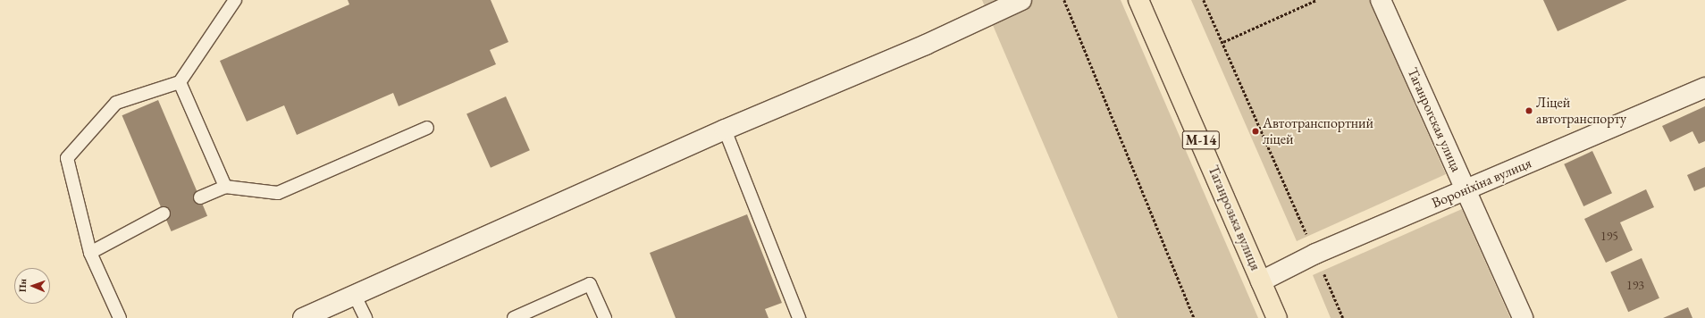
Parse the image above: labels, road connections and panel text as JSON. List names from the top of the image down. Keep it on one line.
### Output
{"streets":{"highway":["М-14","Таганрозька вулиця"],"street":["Таганрогская улица","Вороніхіна вулиця"]},"crossings":[["Таганрогская улица","Вороніхіна вулиця"],["Вороніхіна вулиця","Таганрозька вулиця"]],"places":["Ліцей автотранспорту","Автотранспортний ліцей"],"house_numbers":["195","193"],"north":"left"}
